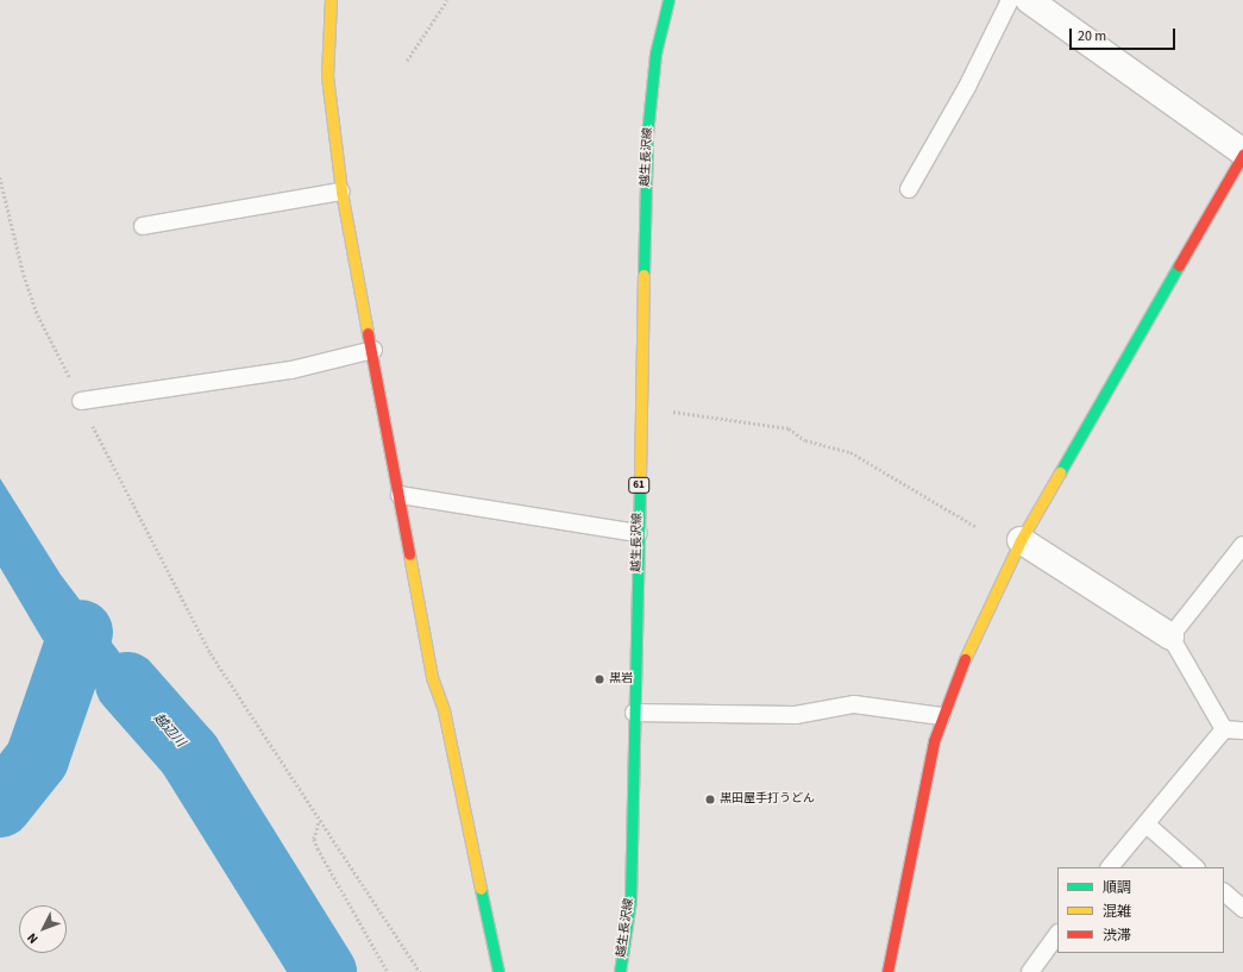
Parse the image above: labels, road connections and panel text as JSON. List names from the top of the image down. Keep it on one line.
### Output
{"streets":{"street":["越生長沢線","61"]},"water":["越辺川"],"places":["黒岩","黒田屋手打うどん"],"legend":["順調","混雑","渋滞"],"scale_bar":"20 m","north":"bottom left"}
